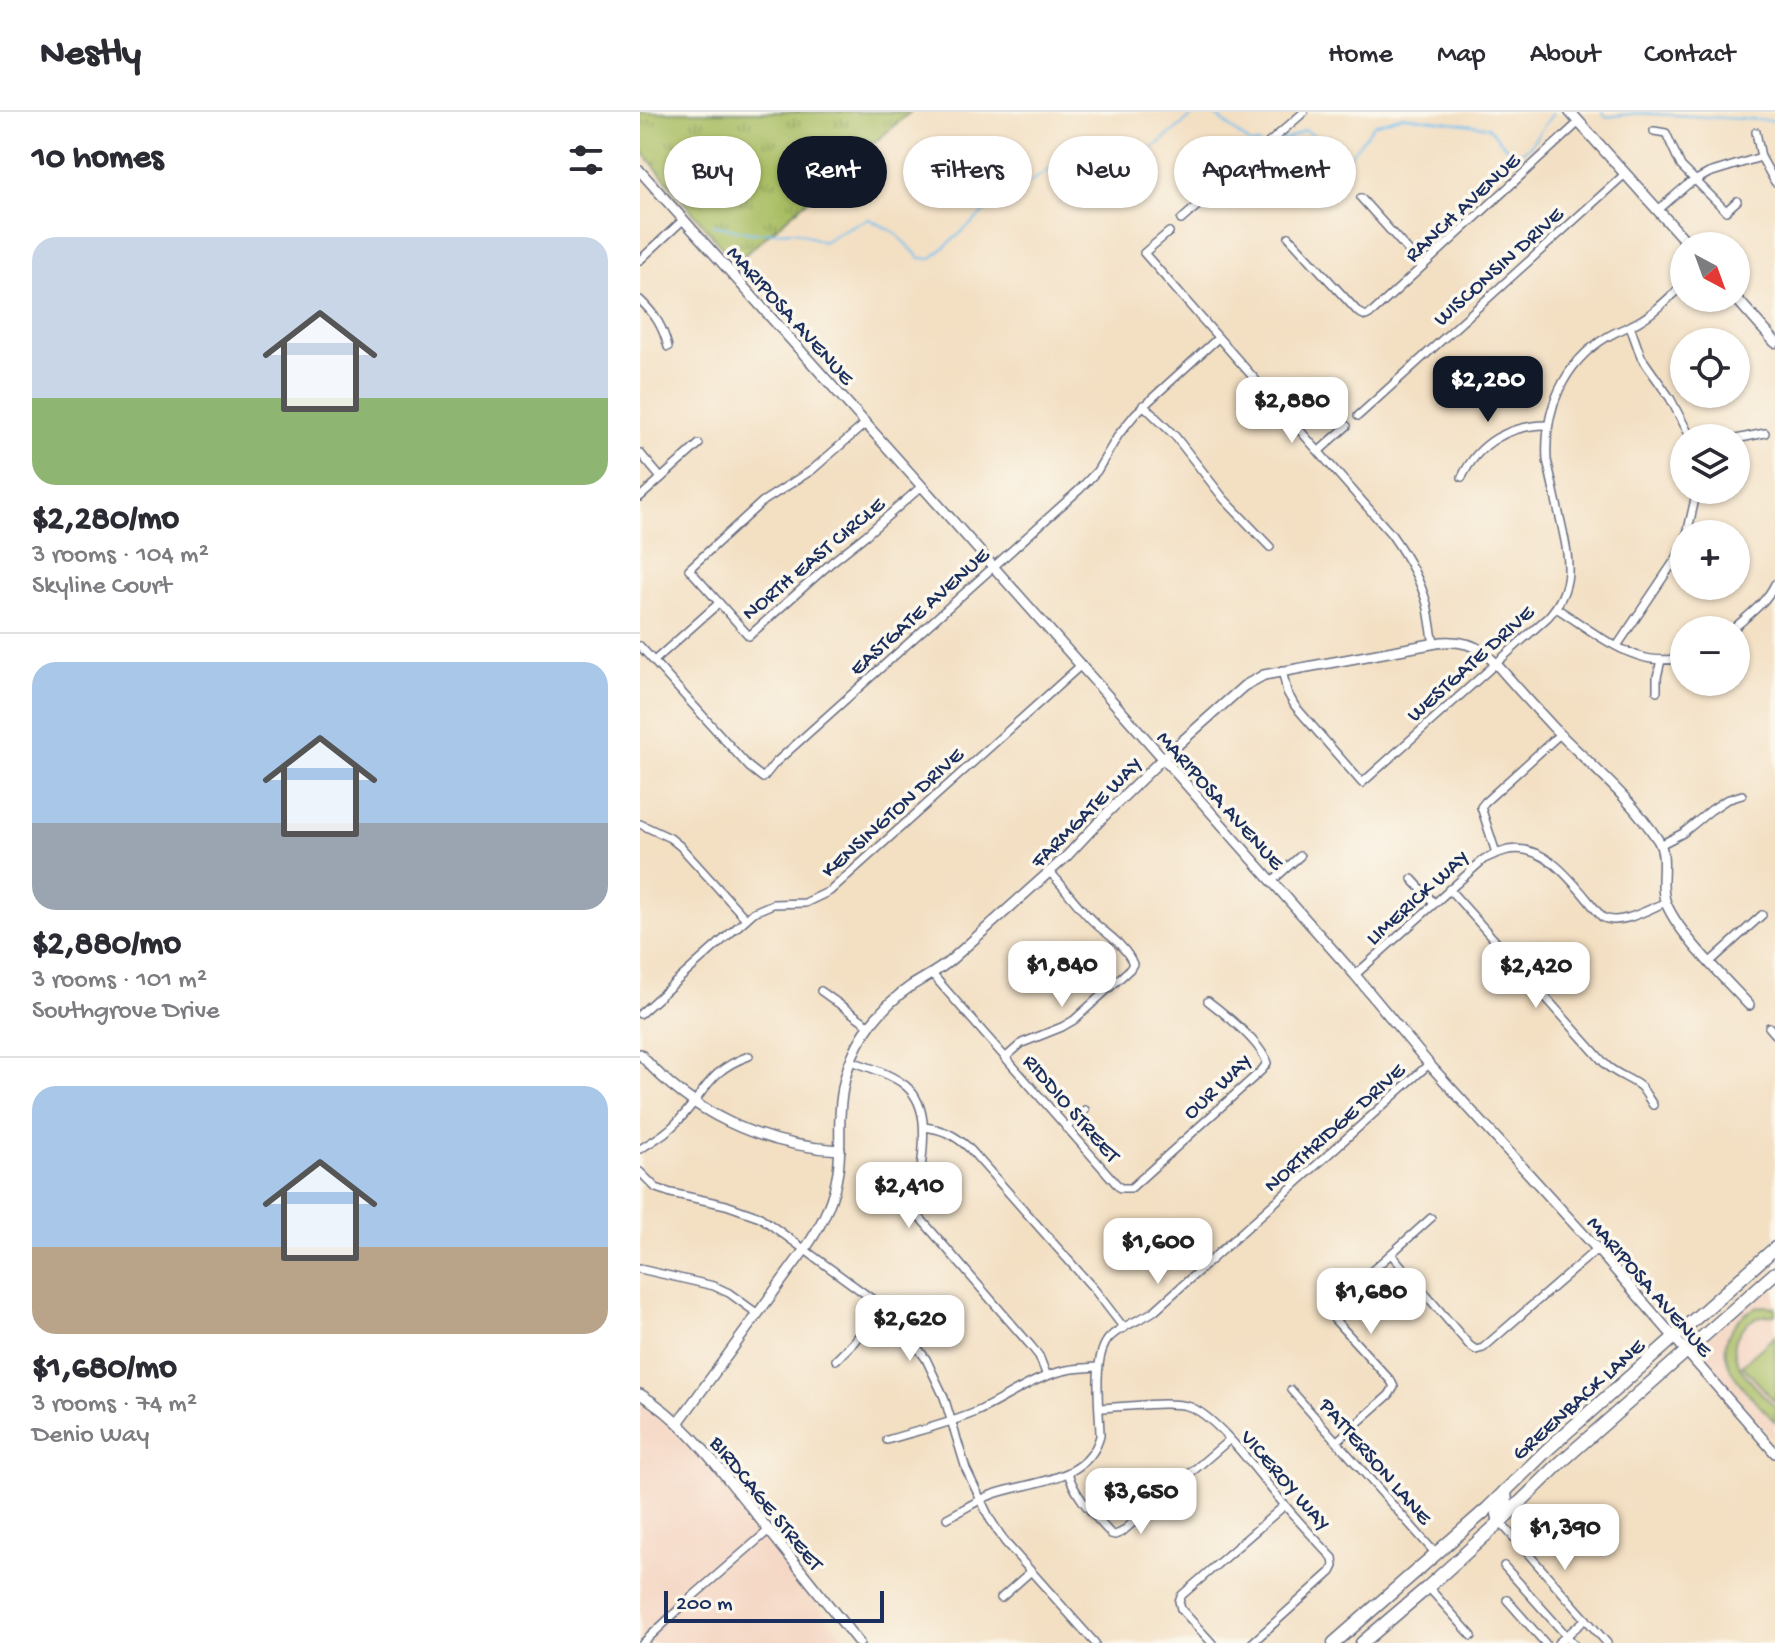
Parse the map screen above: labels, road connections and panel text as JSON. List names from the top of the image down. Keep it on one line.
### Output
{"streets":{"main road":["GREENBACK LANE"],"street":["RANCH AVENUE","WISCONSIN DRIVE","MARIPOSA AVENUE","NORTH EAST CIRCLE","EASTGATE AVENUE","WESTGATE DRIVE","KENSINGTON DRIVE","FARMGATE WAY","LIMERICK WAY","OUR WAY","RIDDIO STREET","NORTHRIDGE DRIVE","PATTERSON LANE","VICEROY WAY","BIRDCAGE STREET"]},"crossings":[["MARIPOSA AVENUE","NORTH EAST CIRCLE"],["MARIPOSA AVENUE","EASTGATE AVENUE"],["MARIPOSA AVENUE","KENSINGTON DRIVE"],["MARIPOSA AVENUE","FARMGATE WAY"],["MARIPOSA AVENUE","LIMERICK WAY"],["MARIPOSA AVENUE","NORTHRIDGE DRIVE"],["MARIPOSA AVENUE","GREENBACK LANE"],["WESTGATE DRIVE","FARMGATE WAY"],["FARMGATE WAY","RIDDIO STREET"],["FARMGATE WAY","BIRDCAGE STREET"],["OUR WAY","RIDDIO STREET"],["NORTHRIDGE DRIVE","VICEROY WAY"],["GREENBACK LANE","PATTERSON LANE"]],"scale_bar":"200 m","north":"bottom right","page":{"header":"Nestly","nav":["Home","Map","About","Contact"],"heading":"10 homes","chip":["Buy","Rent","Filters","New","Apartment"],"list":[{"name":"$2,280/mo","note":"3 rooms · 104 m² · Skyline Court"},{"name":"$2,880/mo","note":"3 rooms · 101 m² · Southgrove Drive"},{"name":"$1,680/mo","note":"3 rooms · 74 m² · Denio Way"}],"map_buttons":["+","−"],"price":["$2,280","$2,880","$1,840","$2,420","$2,410","$1,600","$1,680","$2,620","$3,650","$1,390"],"scale":"200 m"}}
